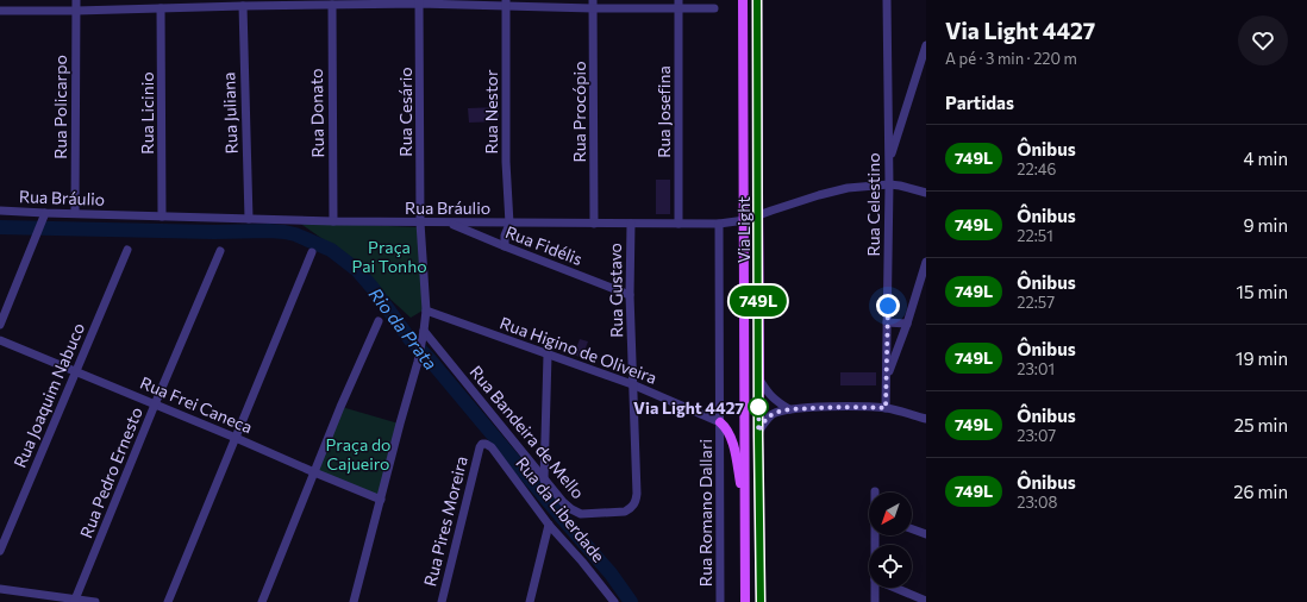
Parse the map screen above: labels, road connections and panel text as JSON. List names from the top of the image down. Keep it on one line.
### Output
{"streets":{"main road":["Via Light"],"street":["Rua Policarpo","Rua Cesário","Rua Nestor","Rua Procópio","Rua Josefina","Rua Licinio","Rua Juliana","Rua Donato","Rua Bráulio","Rua Celestino","Rua Fidélis","Rua Gustavo","Rua Higino de Oliveira","Rua Joaquim Nabuco","Rua Frei Caneca","Rua Bandeira de Mello","Rua Pedro Ernesto","Rua da Liberdade","Rua Romano Dallari","Rua Pires Moreira"]},"crossings":[["Rua Policarpo","Rua Bráulio"],["Rua Cesário","Rua Bráulio"],["Rua Cesário","Rua Higino de Oliveira"],["Rua Cesário","Rua Frei Caneca"],["Rua Cesário","Rua Bandeira de Mello"],["Rua Nestor","Rua Bráulio"],["Rua Nestor","Rua Fidélis"],["Rua Procópio","Rua Bráulio"],["Rua Josefina","Rua Bráulio"],["Rua Licinio","Rua Bráulio"],["Rua Juliana","Rua Bráulio"],["Rua Donato","Rua Bráulio"],["Rua Bráulio","Rua Celestino"],["Rua Bráulio","Rua Fidélis"],["Rua Bráulio","Rua Gustavo"],["Rua Bráulio","Rua Romano Dallari"],["Rua Fidélis","Rua Gustavo"],["Rua Gustavo","Rua Higino de Oliveira"],["Rua Gustavo","Rua Bandeira de Mello"],["Rua Higino de Oliveira","Rua Romano Dallari"],["Rua Joaquim Nabuco","Rua Frei Caneca"],["Rua Frei Caneca","Rua Pedro Ernesto"],["Rua da Liberdade","Rua Pires Moreira"]],"water":["Rio da Prata"],"parks":["Praça Pai Tonho","Praça do Cajueiro"],"places":["Via Light 4427"],"lines":["bus line 749L"],"north":"bottom left","page":{"on_map":"749L","heading":[["Via Light 4427","A pé · 3 min · 220 m"],"Partidas"],"list":[{"mark":"749L","name":"Ônibus","note":"22:46","value":"4 min"},{"mark":"749L","name":"Ônibus","note":"22:51","value":"9 min"},{"mark":"749L","name":"Ônibus","note":"22:57","value":"15 min"},{"mark":"749L","name":"Ônibus","note":"23:01","value":"19 min"},{"mark":"749L","name":"Ônibus","note":"23:07","value":"25 min"},{"mark":"749L","name":"Ônibus","note":"23:08","value":"26 min"}]}}
